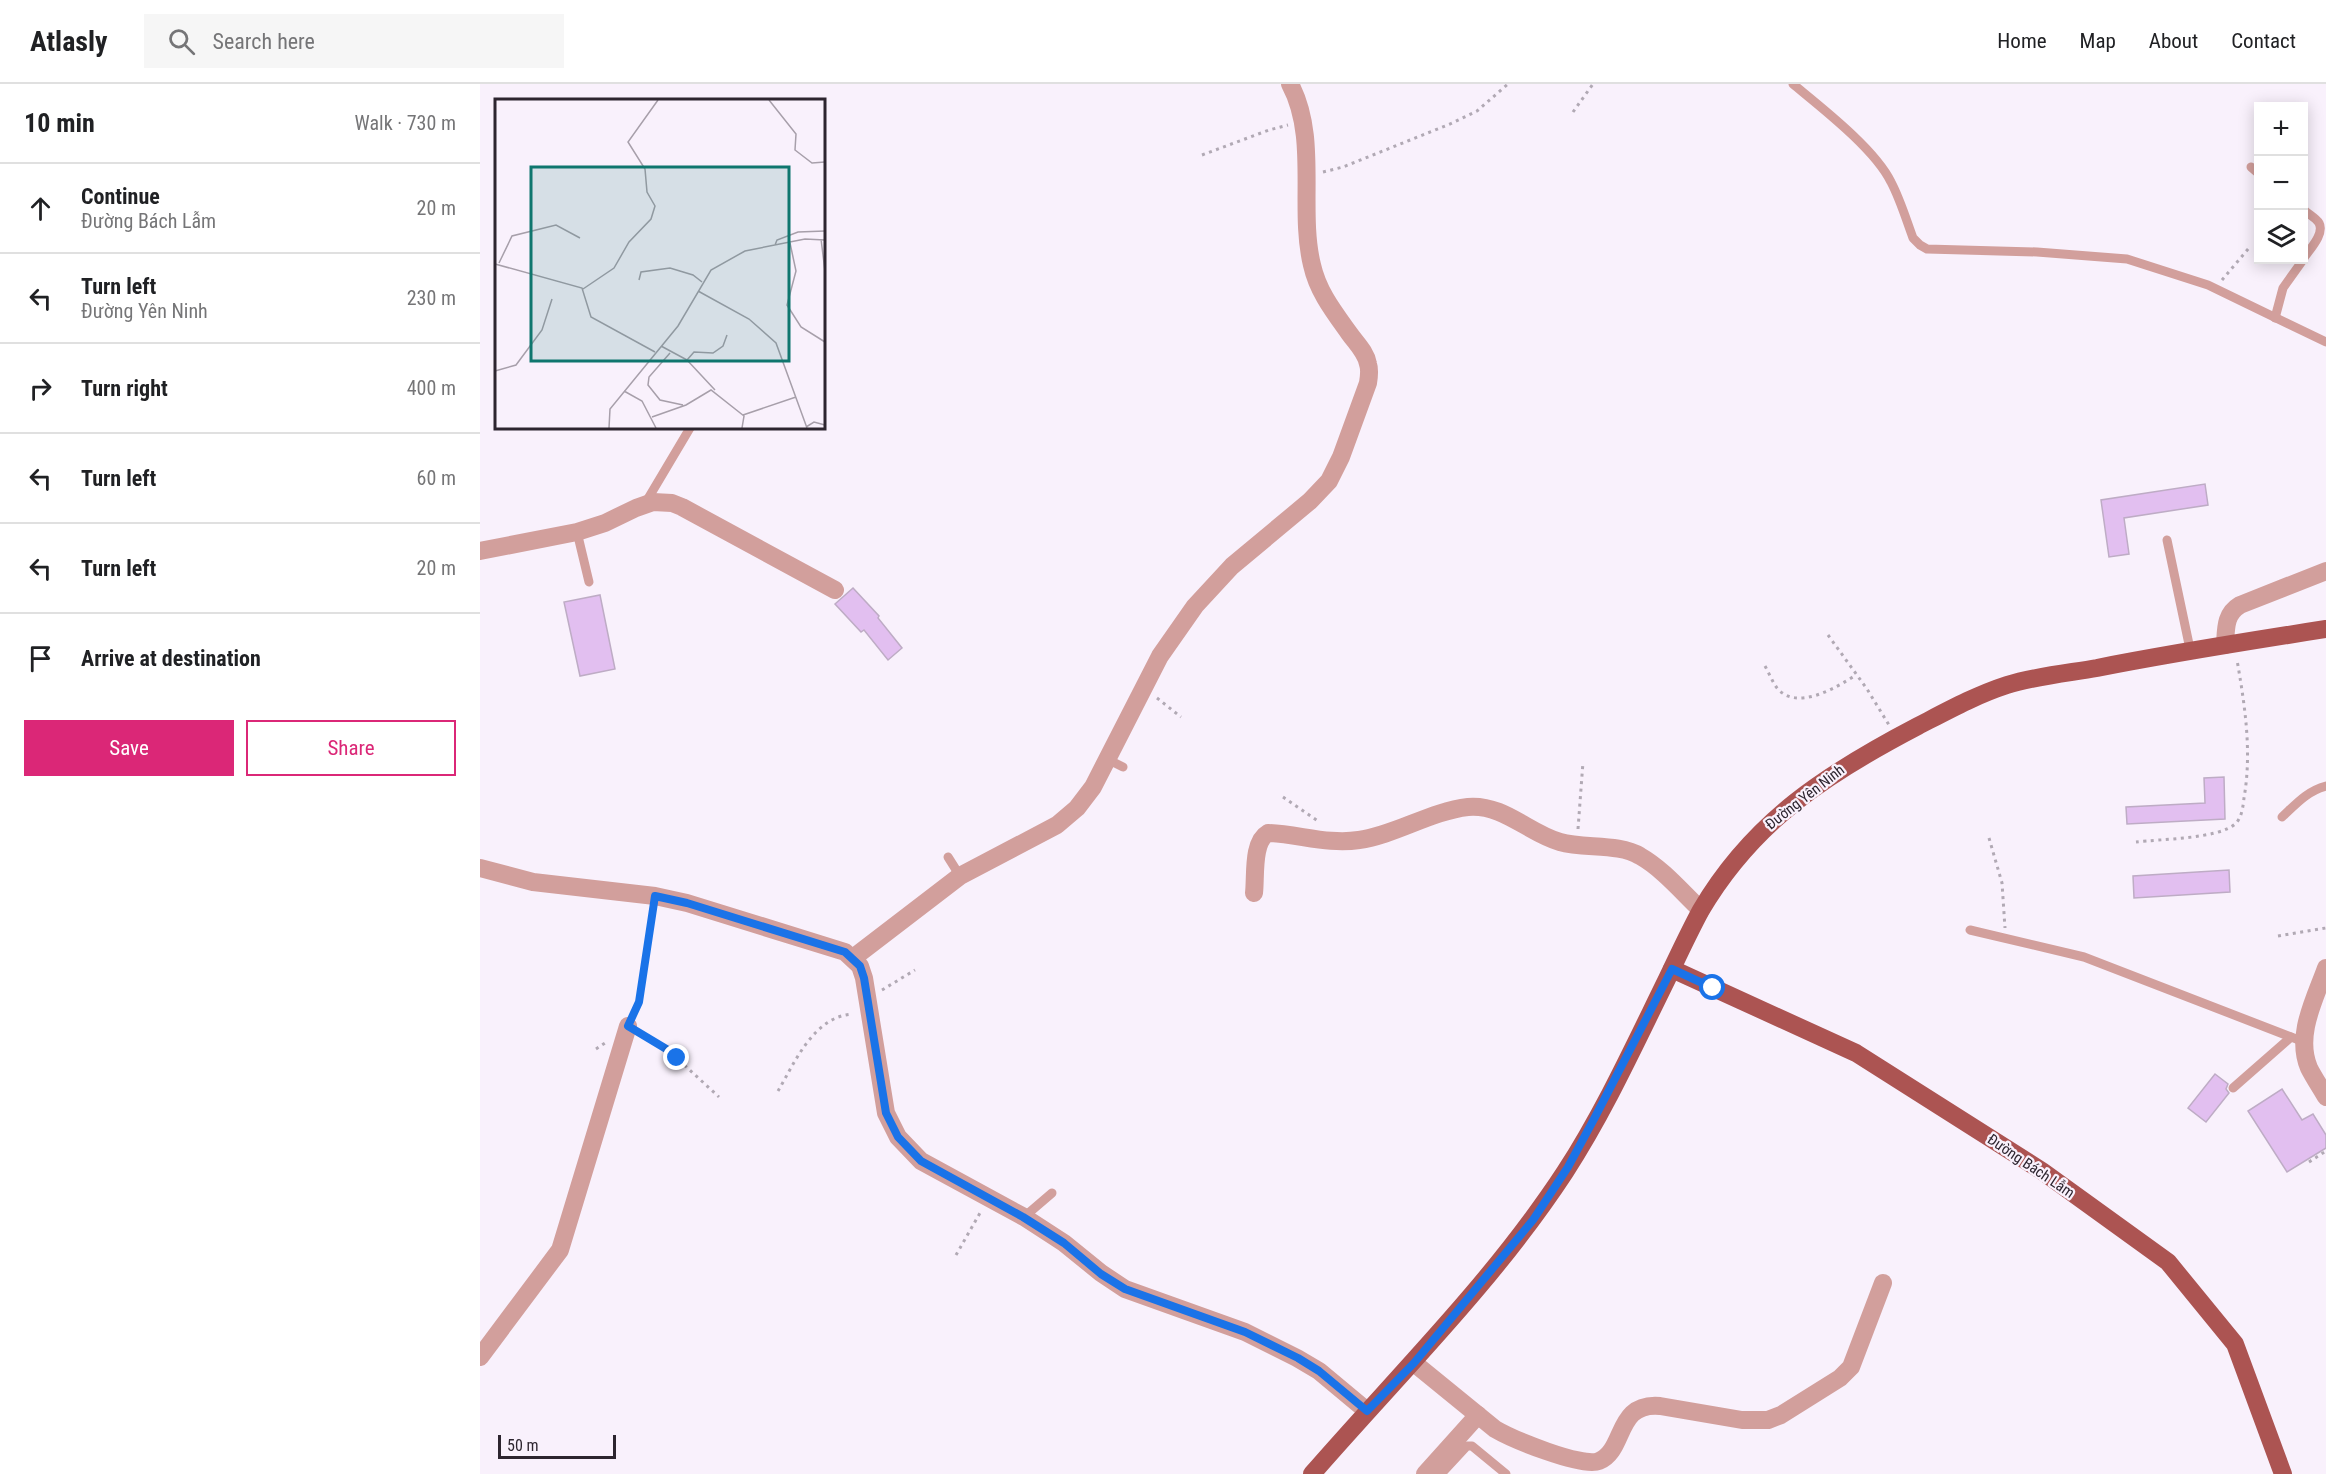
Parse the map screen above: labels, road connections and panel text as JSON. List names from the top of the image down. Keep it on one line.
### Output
{"streets":{"main road":["Đường Yên Ninh","Đường Bách Lẫm"]},"crossings":[["Đường Yên Ninh","Đường Bách Lẫm"]],"scale_bar":"50 m","page":{"header":"Atlasly","search":"Search here","nav":["Home","Map","About","Contact"],"heading":["10 min","Walk · 730 m"],"map_buttons":["+","−"],"list":[["Continue","Đường Bách Lẫm","20 m"],["Turn left","Đường Yên Ninh","230 m"],["Turn right","400 m"],["Turn left","60 m"],["Turn left","20 m"],"Arrive at destination"],"buttons":["Save","Share"],"scale":"50 m"}}
